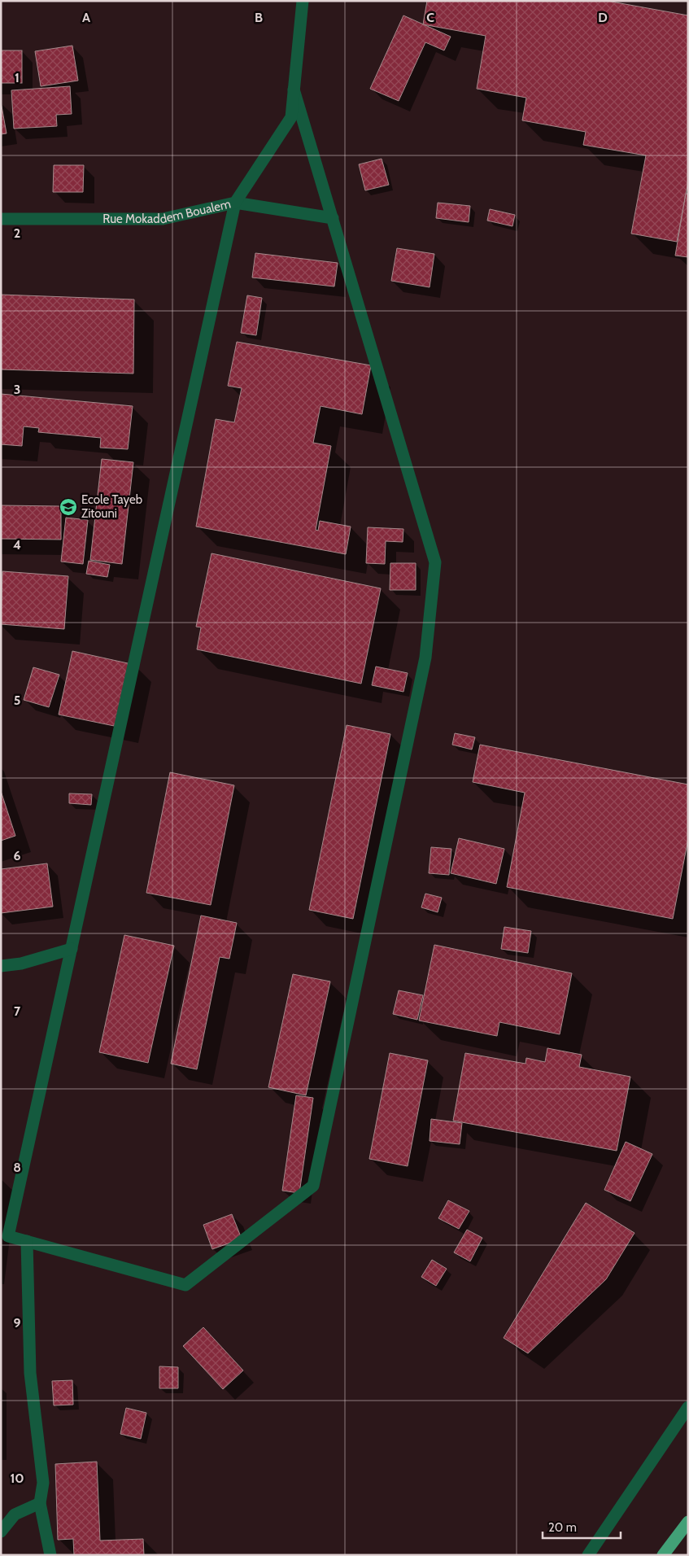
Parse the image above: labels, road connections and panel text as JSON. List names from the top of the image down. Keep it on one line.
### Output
{"streets":{"street":["Rue Mokaddem Boualem"]},"places":{"school or university":["Ecole Tayeb Zitouni"]},"scale_bar":"20 m","grid":{"columns":["A","B","C","D"],"rows":["1","2","3","4","5","6","7","8","9","10"]}}
